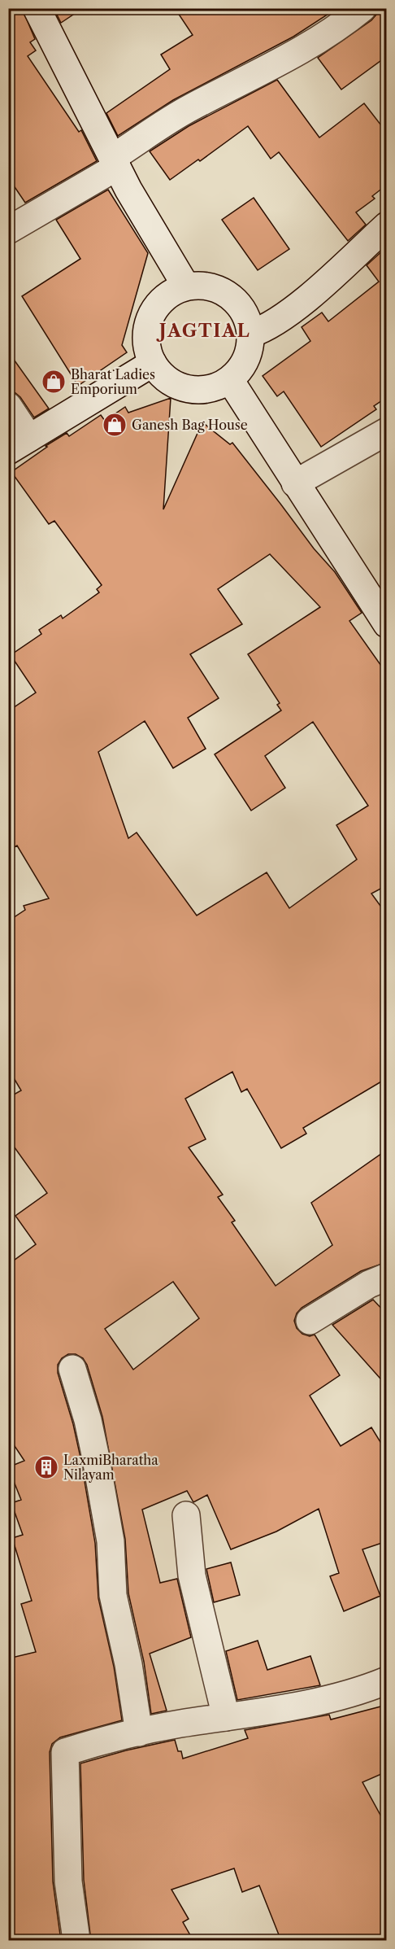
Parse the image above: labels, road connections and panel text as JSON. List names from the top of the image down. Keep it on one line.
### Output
{"districts":["JAGTIAL"],"places":{"shop":["Bharat Ladies Emporium","Ganesh Bag House"],"building":["LaxmiBharatha Nilayam"]}}
